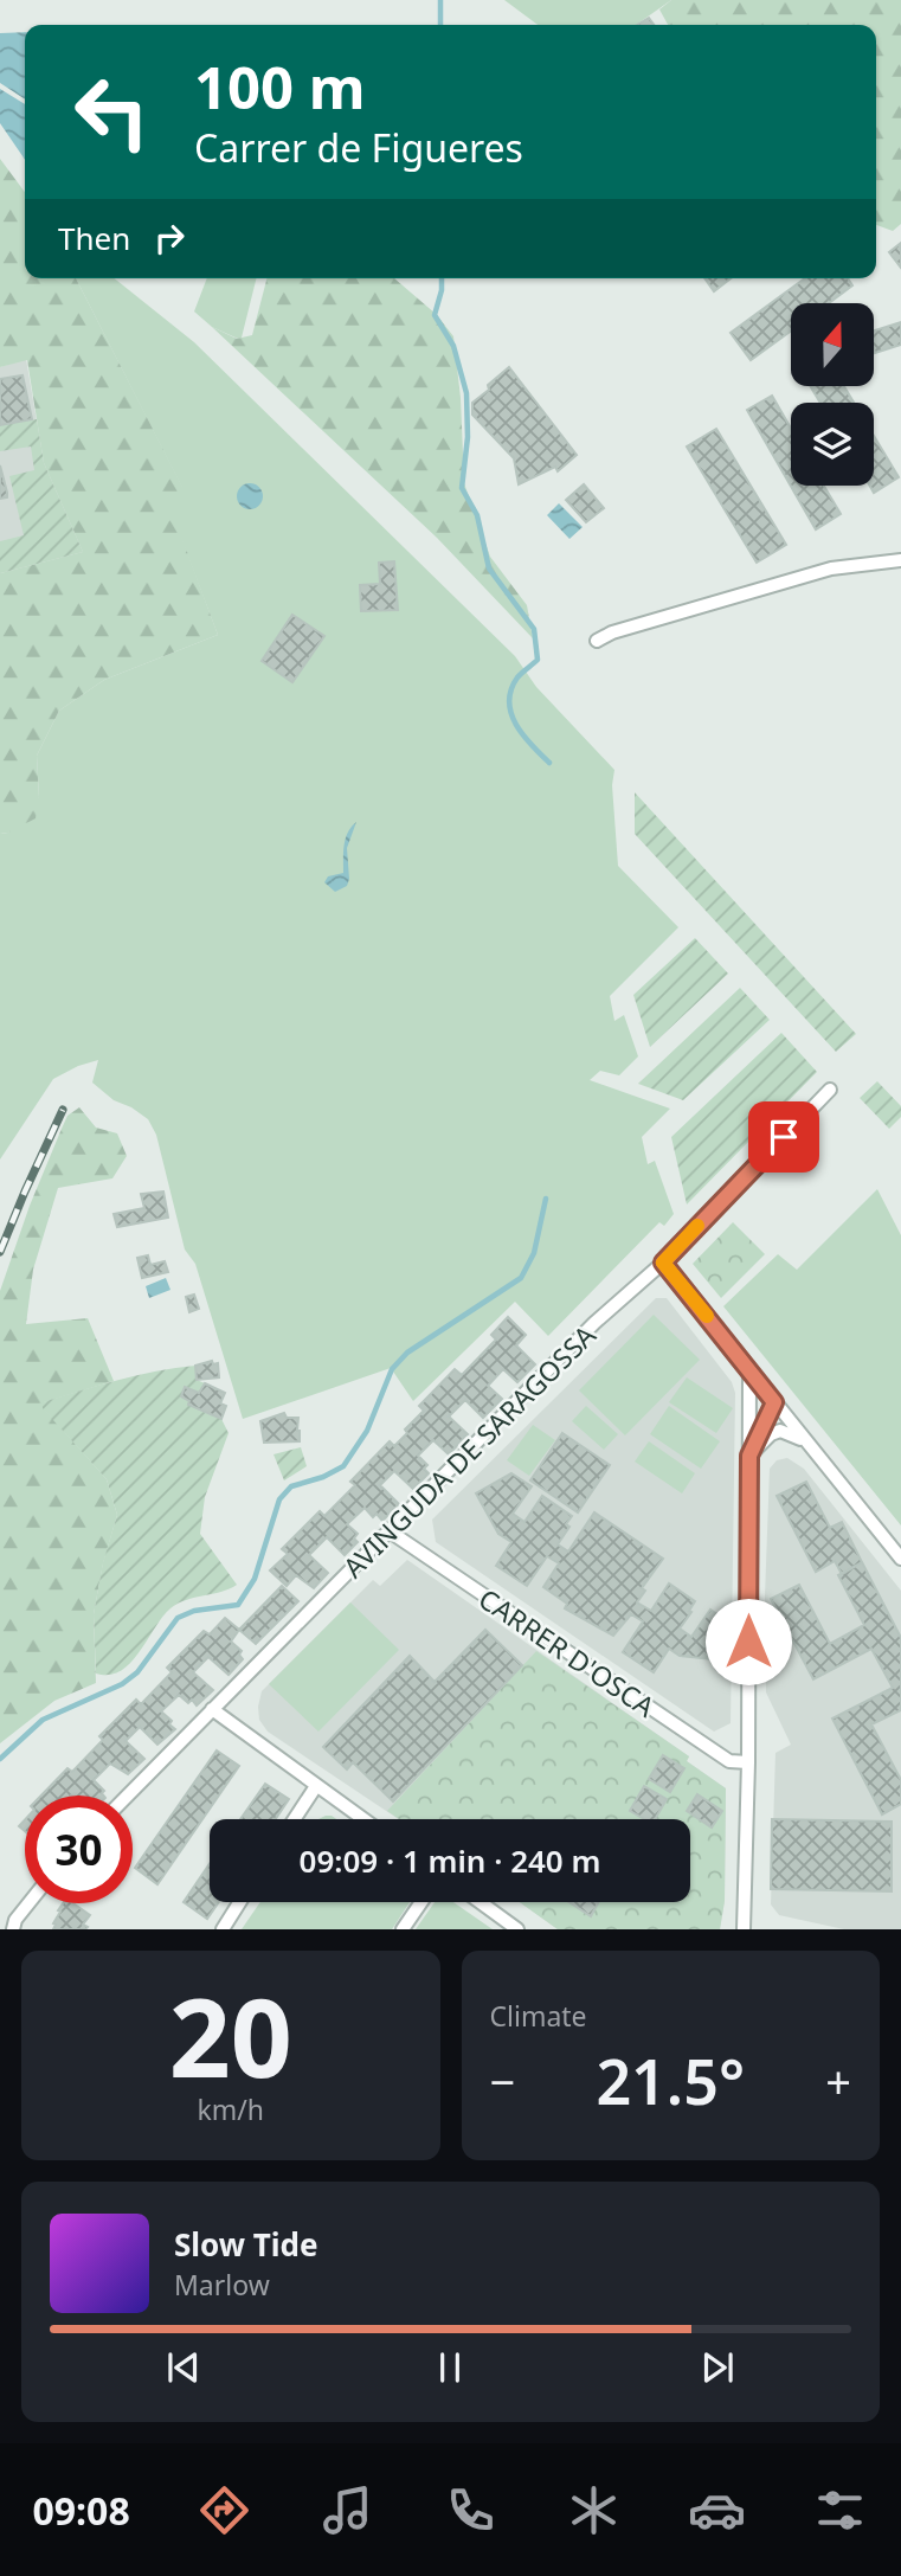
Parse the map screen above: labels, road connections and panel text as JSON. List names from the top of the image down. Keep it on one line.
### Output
{"streets":{"street":["AVINGUDA DE SARAGOSSA","CARRER D'OSCA"]},"crossings":[["AVINGUDA DE SARAGOSSA","CARRER D'OSCA"]],"north":"top","page":{"turn":["100 m","Carrer de Figueres"],"then":"Then","limit":"30","trip":"09:09 · 1 min · 240 m","tile":[["20","km/h"],"Climate"],"heat":["−","21.5°","+"],"song":["Slow Tide","Marlow"],"tabs":"09:08"}}
